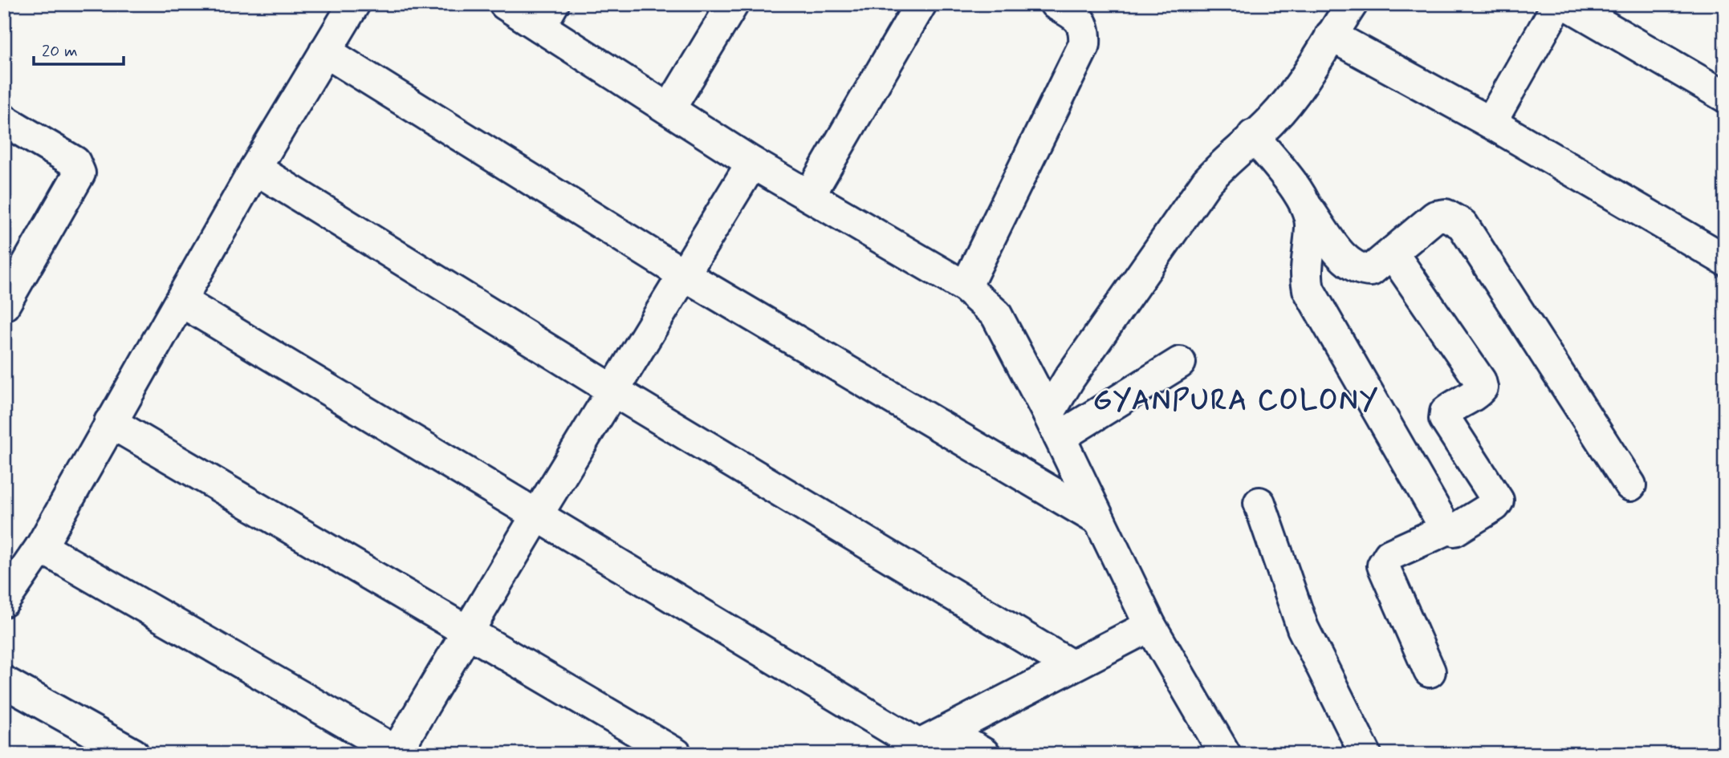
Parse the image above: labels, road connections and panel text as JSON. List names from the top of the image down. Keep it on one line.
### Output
{"districts":["GYANPURA COLONY"],"scale_bar":"20 m"}
